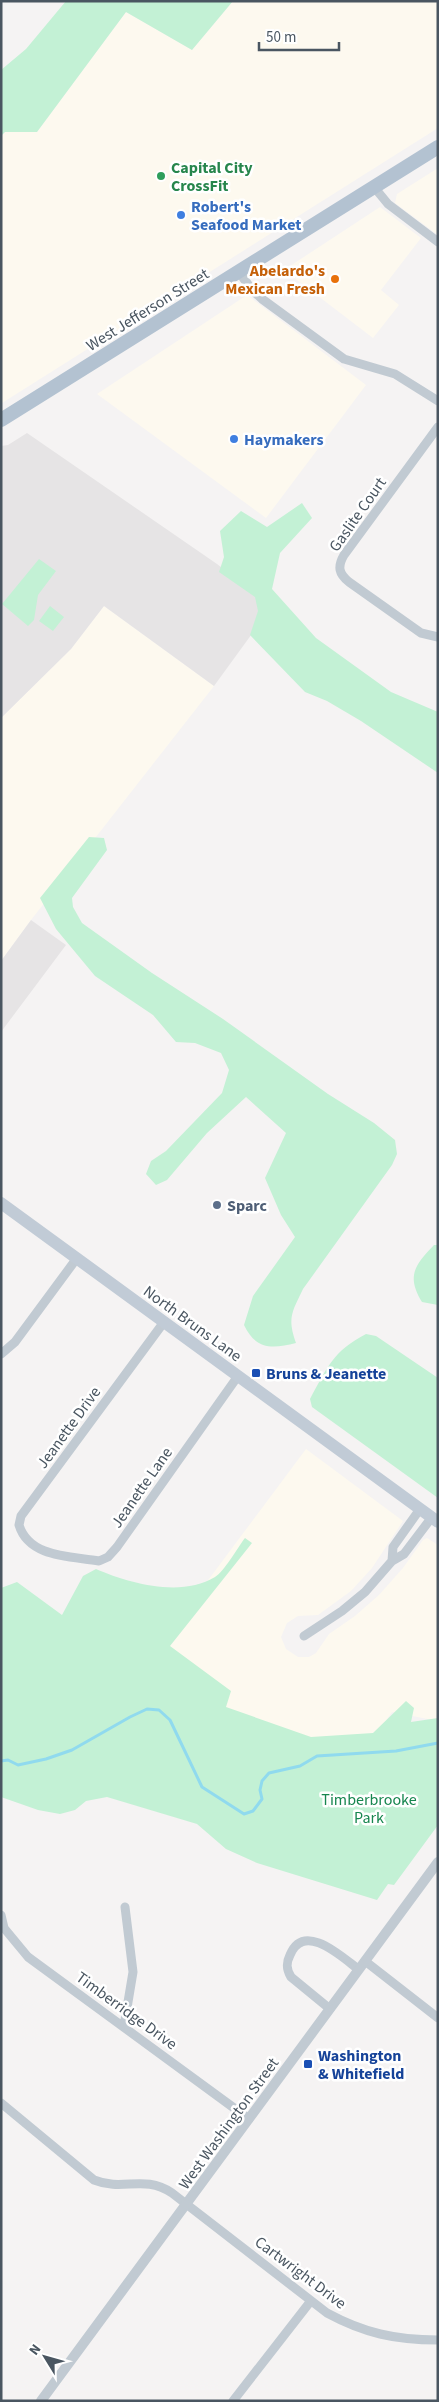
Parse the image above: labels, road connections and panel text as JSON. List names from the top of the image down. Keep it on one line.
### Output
{"streets":{"main road":["West Jefferson Street","North Bruns Lane"],"street":["Gaslite Court","Jeanette Drive","Jeanette Lane","Timberridge Drive","West Washington Street","Cartwright Drive"]},"crossings":[["North Bruns Lane","Jeanette Drive"],["North Bruns Lane","Jeanette Lane"],["Jeanette Drive","Jeanette Lane"],["Timberridge Drive","West Washington Street"],["West Washington Street","Cartwright Drive"]],"parks":["Timberbrooke Park"],"places":{"other":["Capital City CrossFit","Robert's Seafood Market","Abelardo's Mexican Fresh","Haymakers","Sparc"],"transit":["Bruns & Jeanette","Washington & Whitefield"]},"scale_bar":"50 m","north":"top left"}
